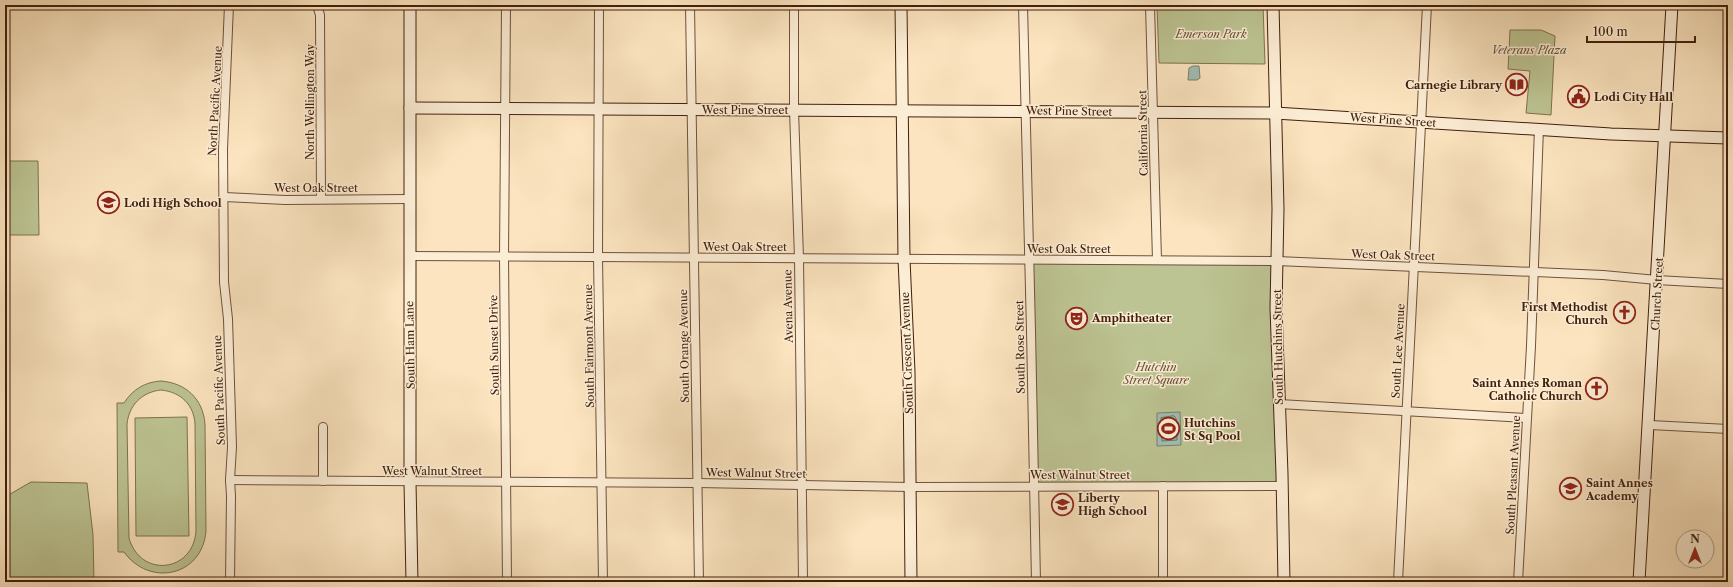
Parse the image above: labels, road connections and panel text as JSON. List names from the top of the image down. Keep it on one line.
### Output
{"streets":{"street":["North Pacific Avenue","North Wellington Way","West Pine Street","California Street","West Oak Street","Church Street","Avena Avenue","South Ham Lane","South Sunset Drive","South Fairmont Avenue","South Orange Avenue","South Rose Street","South Hutchins Street","South Lee Avenue","South Crescent Avenue","South Pacific Avenue","West Walnut Street","South Pleasant Avenue"]},"crossings":[["North Pacific Avenue","West Oak Street"],["North Pacific Avenue","South Pacific Avenue"],["North Wellington Way","West Oak Street"],["West Pine Street","California Street"],["West Pine Street","Church Street"],["West Pine Street","Avena Avenue"],["West Pine Street","South Ham Lane"],["West Pine Street","South Sunset Drive"],["West Pine Street","South Fairmont Avenue"],["West Pine Street","South Orange Avenue"],["West Pine Street","South Rose Street"],["West Pine Street","South Hutchins Street"],["West Pine Street","South Lee Avenue"],["West Pine Street","South Crescent Avenue"],["West Pine Street","South Pleasant Avenue"],["California Street","West Oak Street"],["West Oak Street","Church Street"],["West Oak Street","Avena Avenue"],["West Oak Street","South Ham Lane"],["West Oak Street","South Sunset Drive"],["West Oak Street","South Fairmont Avenue"],["West Oak Street","South Orange Avenue"],["West Oak Street","South Rose Street"],["West Oak Street","South Hutchins Street"],["West Oak Street","South Lee Avenue"],["West Oak Street","South Crescent Avenue"],["West Oak Street","South Pacific Avenue"],["West Oak Street","South Pleasant Avenue"],["Avena Avenue","West Walnut Street"],["South Ham Lane","West Walnut Street"],["South Sunset Drive","West Walnut Street"],["South Fairmont Avenue","West Walnut Street"],["South Orange Avenue","West Walnut Street"],["South Rose Street","West Walnut Street"],["South Hutchins Street","West Walnut Street"],["South Crescent Avenue","West Walnut Street"],["South Pacific Avenue","West Walnut Street"]],"parks":["Emerson Park","Veterans Plaza","Hutchin Street Square"],"places":{"library":["Carnegie Library"],"public building":["Lodi City Hall"],"school or university":["Lodi High School","Saint Annes Academy","Liberty High School"],"church":["First Methodist Church","Saint Annes Roman Catholic Church"],"theatre":["Amphitheater"],"sports":["Hutchins St Sq Pool"]},"scale_bar":"100 m","north":"top"}
